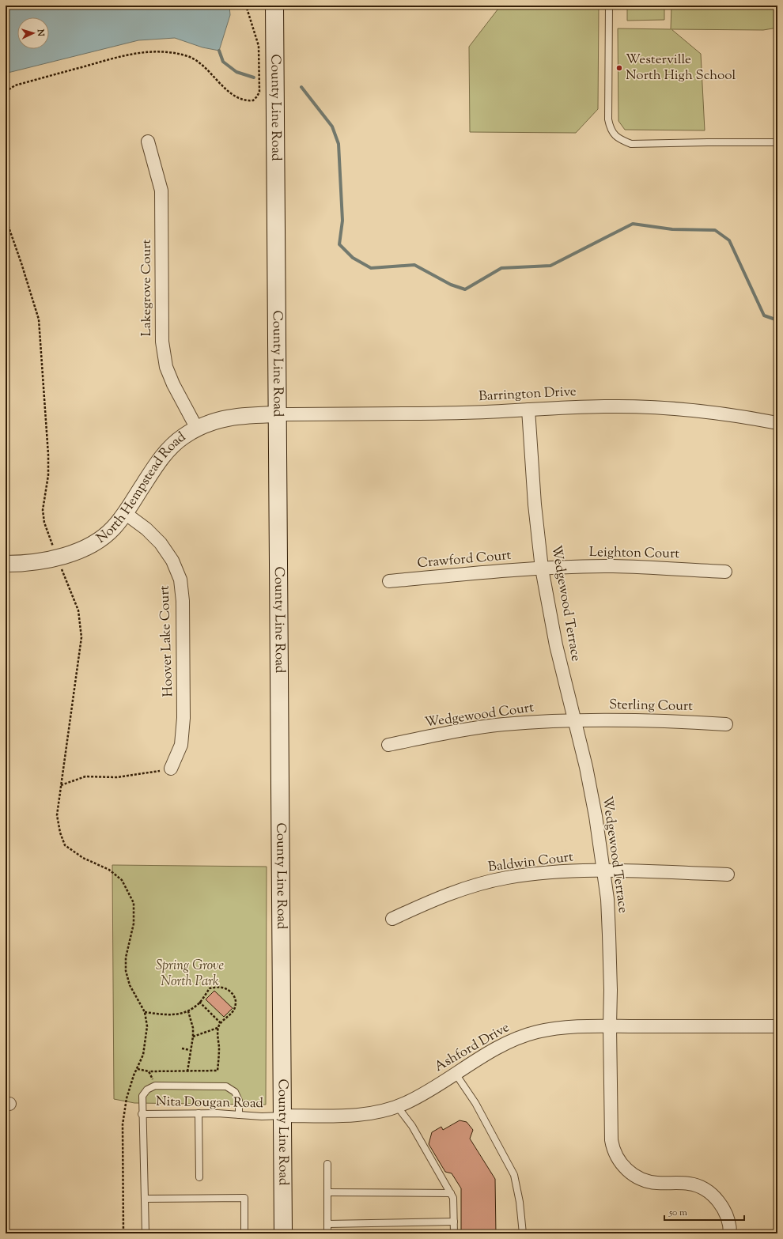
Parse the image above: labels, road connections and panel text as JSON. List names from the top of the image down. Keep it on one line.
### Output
{"streets":{"main road":["County Line Road"],"street":["Lakegrove Court","Barrington Drive","North Hempstead Road","Leighton Court","Crawford Court","Wedgewood Terrace","Hoover Lake Court","Sterling Court","Wedgewood Court","Baldwin Court","Ashford Drive"],"lane":["Nita Dougan Road"]},"crossings":[["County Line Road","Barrington Drive"],["County Line Road","North Hempstead Road"],["County Line Road","Ashford Drive"],["County Line Road","Nita Dougan Road"],["Lakegrove Court","North Hempstead Road"],["Barrington Drive","North Hempstead Road"],["Barrington Drive","Wedgewood Terrace"],["North Hempstead Road","Hoover Lake Court"],["Leighton Court","Crawford Court"],["Leighton Court","Wedgewood Terrace"],["Crawford Court","Wedgewood Terrace"],["Wedgewood Terrace","Sterling Court"],["Wedgewood Terrace","Wedgewood Court"],["Wedgewood Terrace","Baldwin Court"],["Wedgewood Terrace","Ashford Drive"],["Sterling Court","Wedgewood Court"],["Ashford Drive","Nita Dougan Road"]],"parks":["Spring Grove North Park"],"places":["Westerville North High School"],"scale_bar":"50 m","north":"right"}
